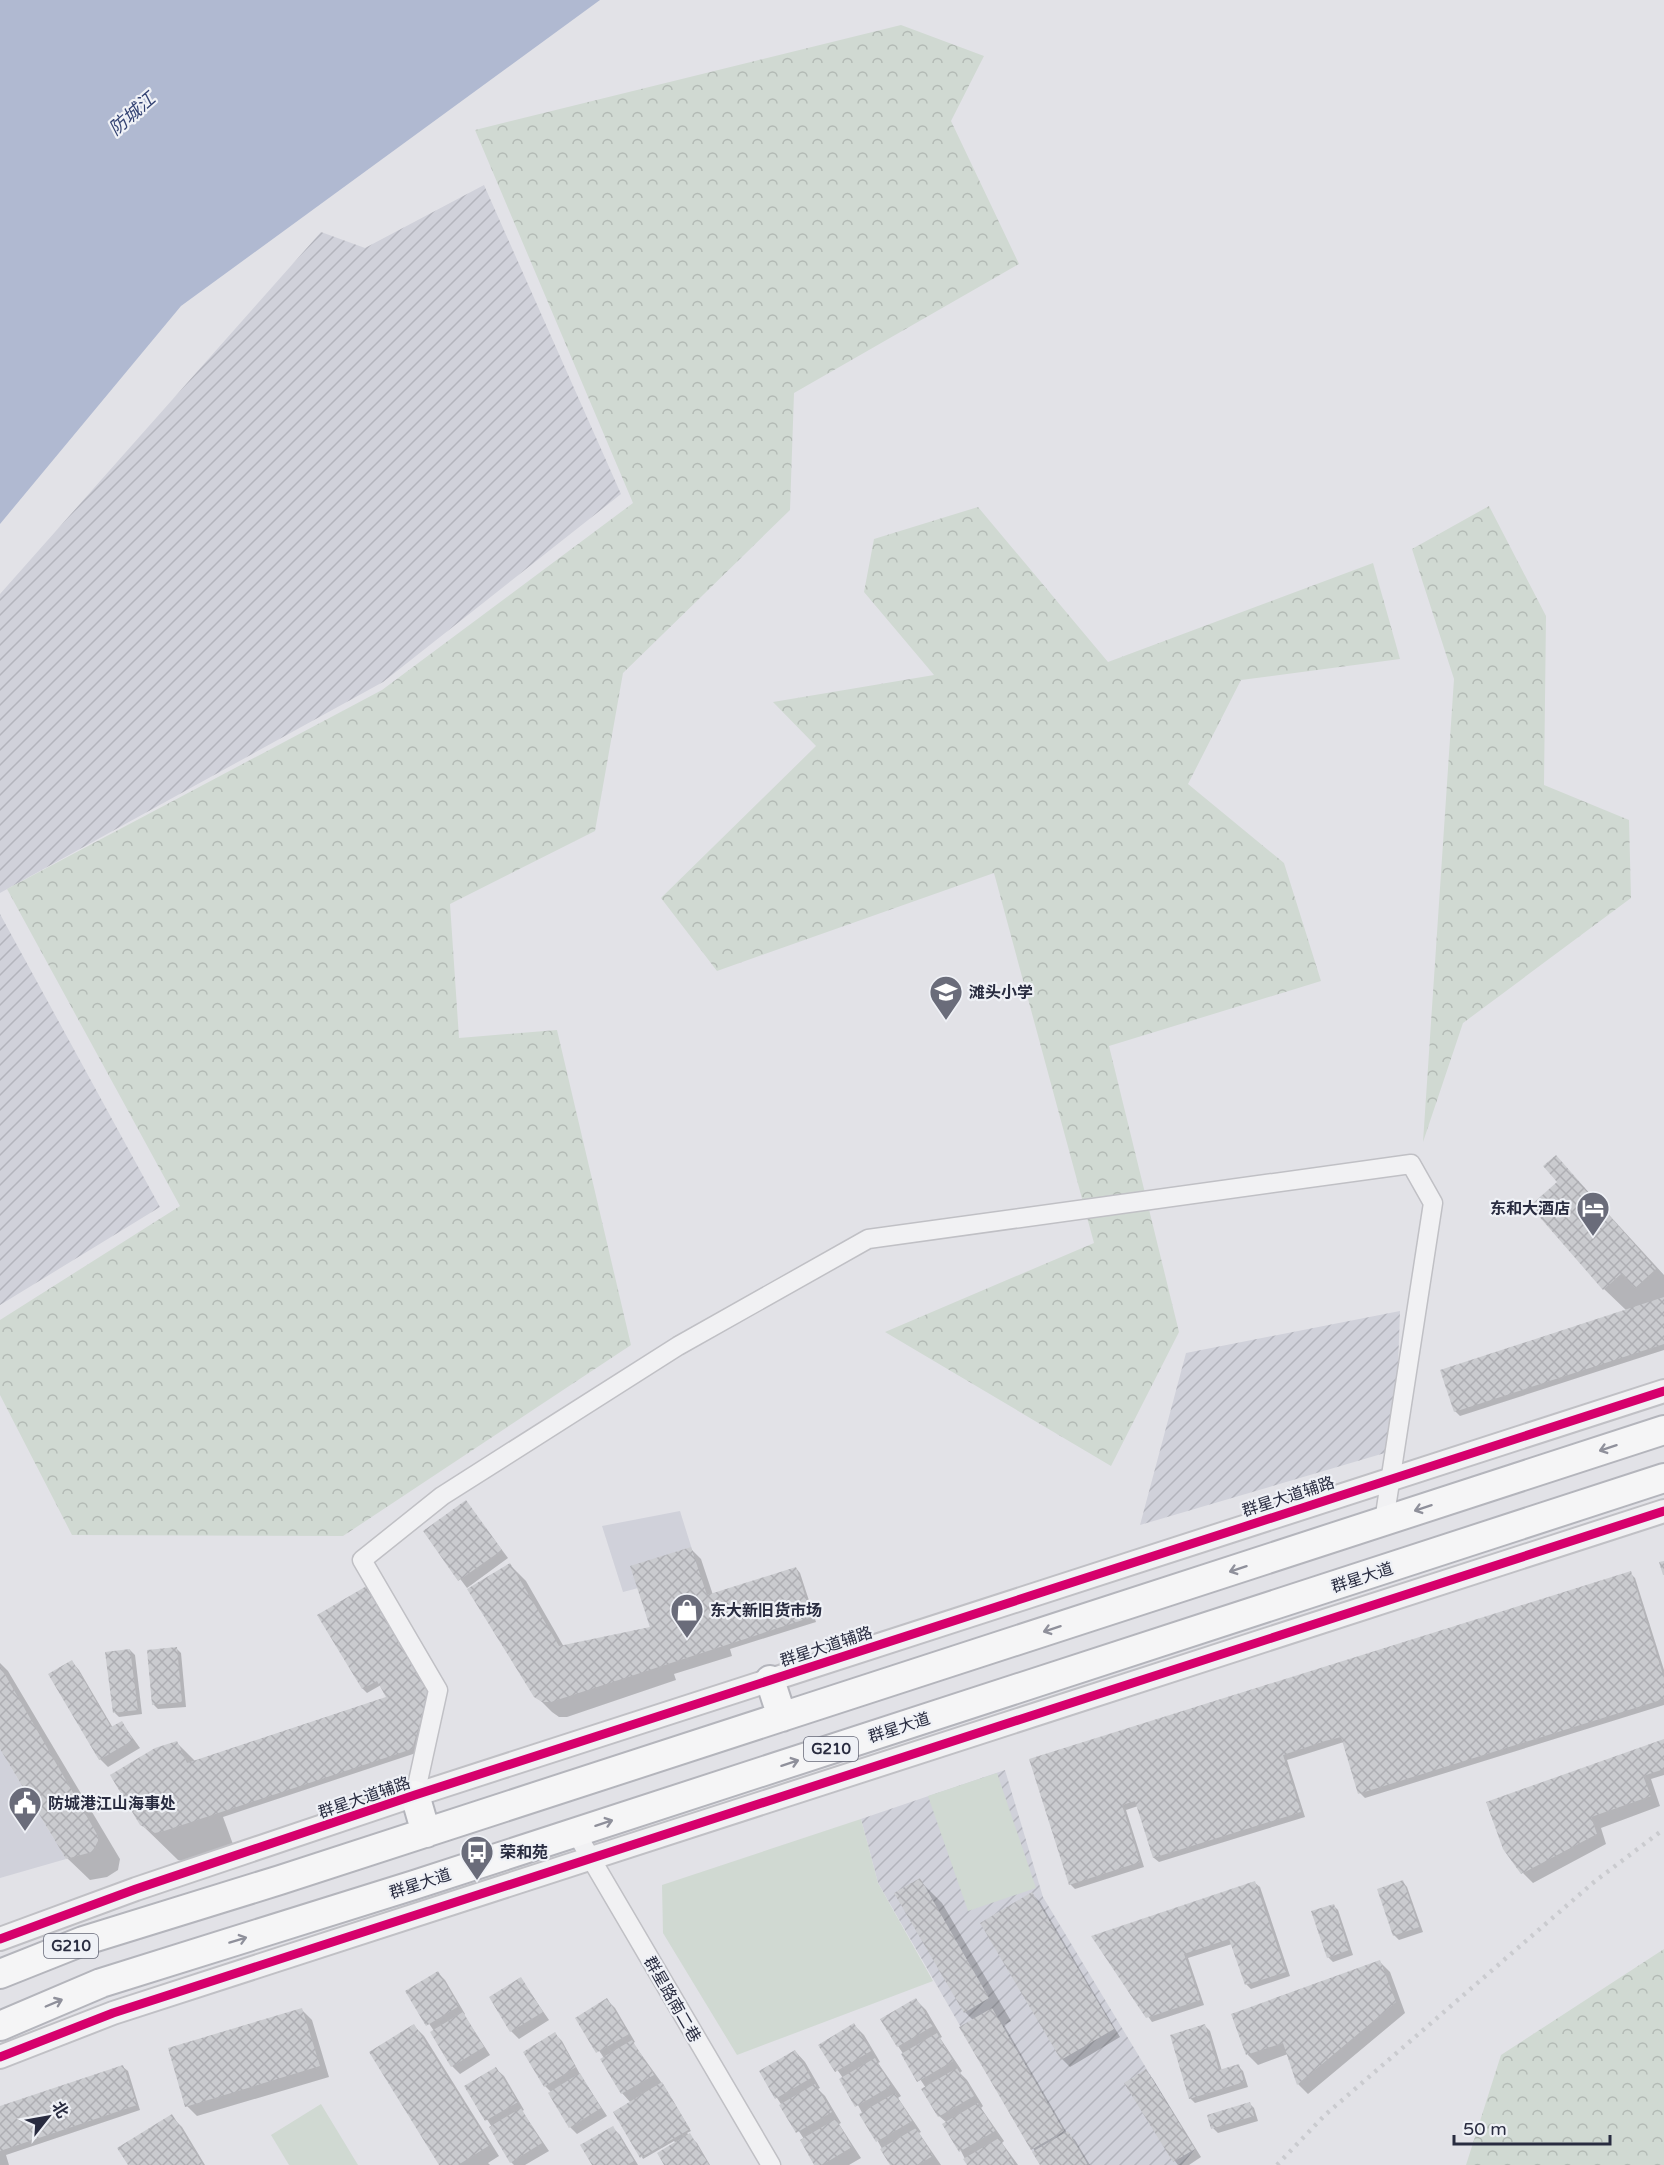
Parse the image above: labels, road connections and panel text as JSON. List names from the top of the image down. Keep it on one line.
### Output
{"streets":{"highway":["群星大道","G210"],"street":["群星大道辅路","群星路南二巷"]},"crossings":[["群星大道","群星路南二巷"]],"water":["防城江"],"places":{"school or university":["滩头小学"],"hotel":["东和大酒店"],"shop":["东大新旧货市场"],"public building":["防城港江山海事处"],"bus stop":["荣和苑"]},"scale_bar":"50 m","north":"top right"}
